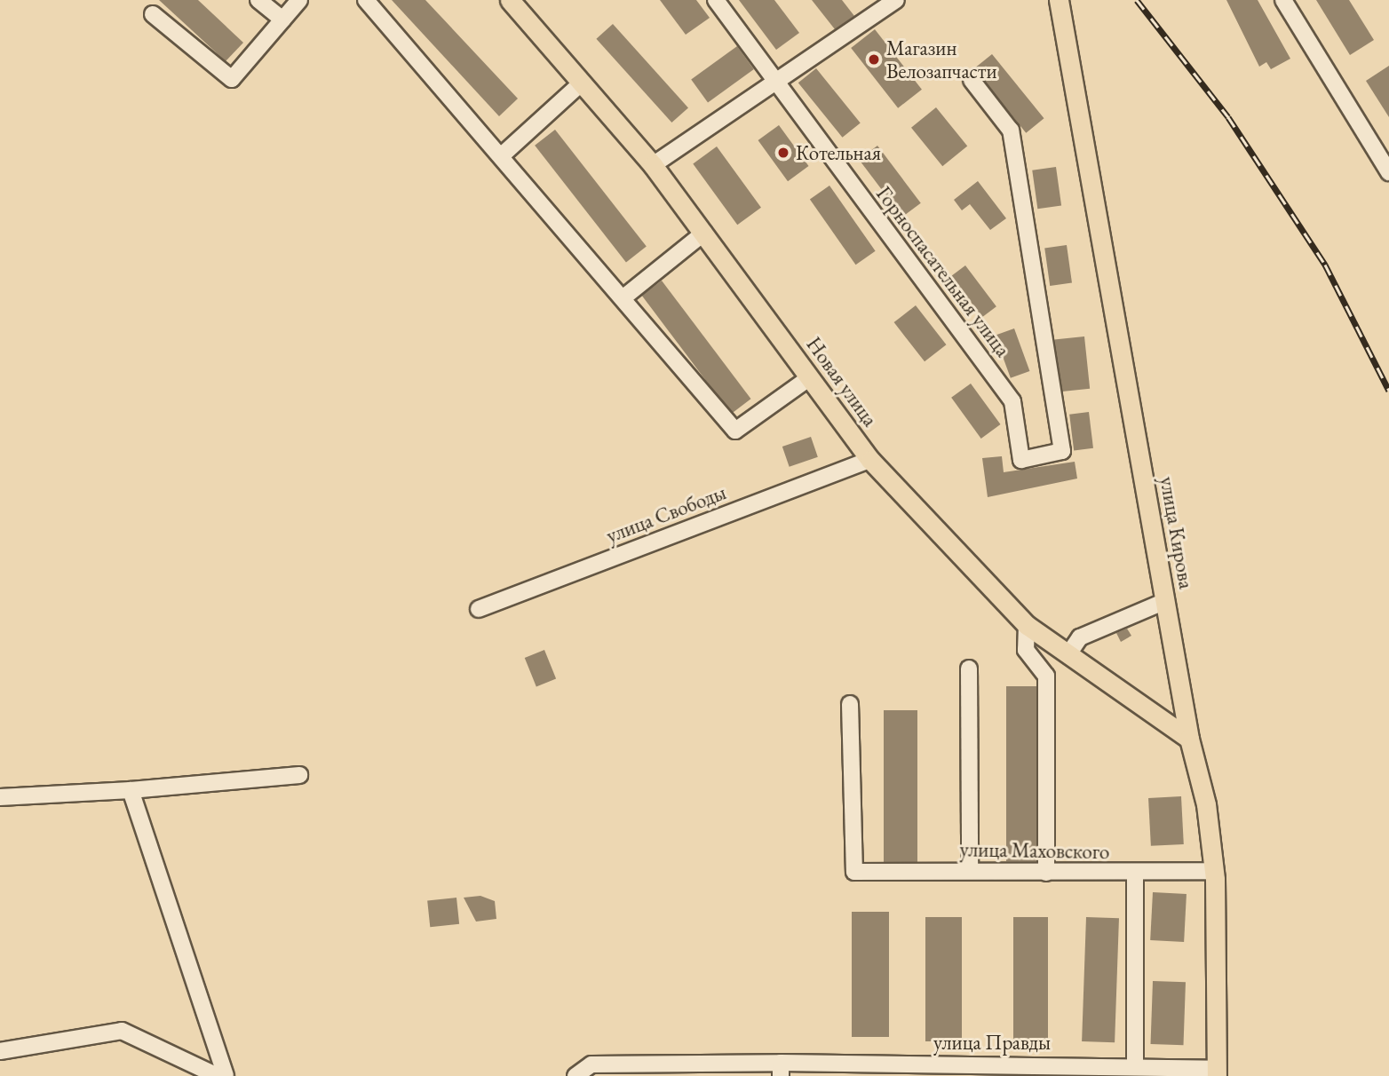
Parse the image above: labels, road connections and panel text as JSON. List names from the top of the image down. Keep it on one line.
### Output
{"streets":{"main road":["Новая улица","улица Кирова"],"street":["Горноспасательная улица","улица Свободы","улица Маховского","улица Правды"]},"crossings":[["Новая улица","улица Свободы"],["Новая улица","улица Кирова"],["улица Кирова","улица Маховского"],["улица Кирова","улица Правды"]],"places":["Магазин Велозапчасти","Котельная"]}
